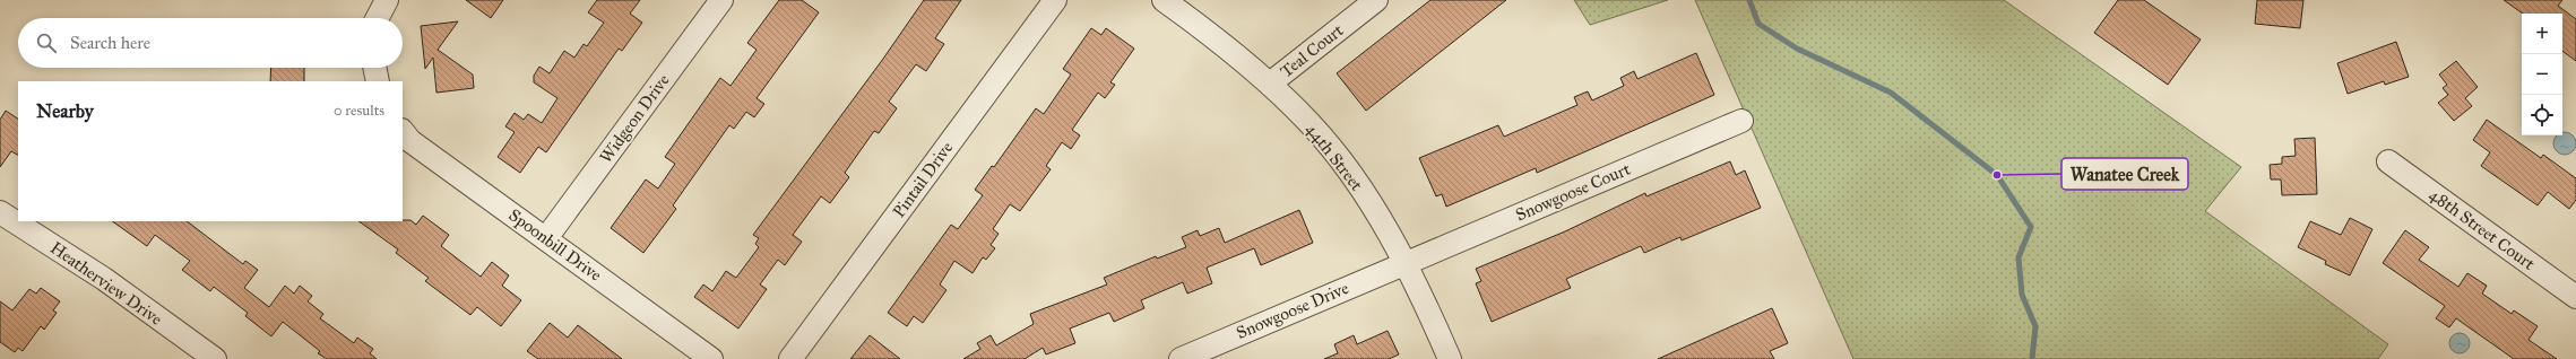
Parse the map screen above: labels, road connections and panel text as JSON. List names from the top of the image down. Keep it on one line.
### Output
{"streets":{"street":["Teal Court","Widgeon Drive","44th Street","Pintail Drive","Snowgoose Court","48th Street Court","Spoonbill Drive","Heatherview Drive","Snowgoose Drive"]},"crossings":[["Teal Court","44th Street"],["Widgeon Drive","Spoonbill Drive"],["44th Street","Snowgoose Court"],["44th Street","Snowgoose Drive"],["Snowgoose Court","Snowgoose Drive"]],"places":["Wanatee Creek"],"page":{"map_buttons":["+","−"],"search":"Search here","heading":["Nearby","0 results"]}}
